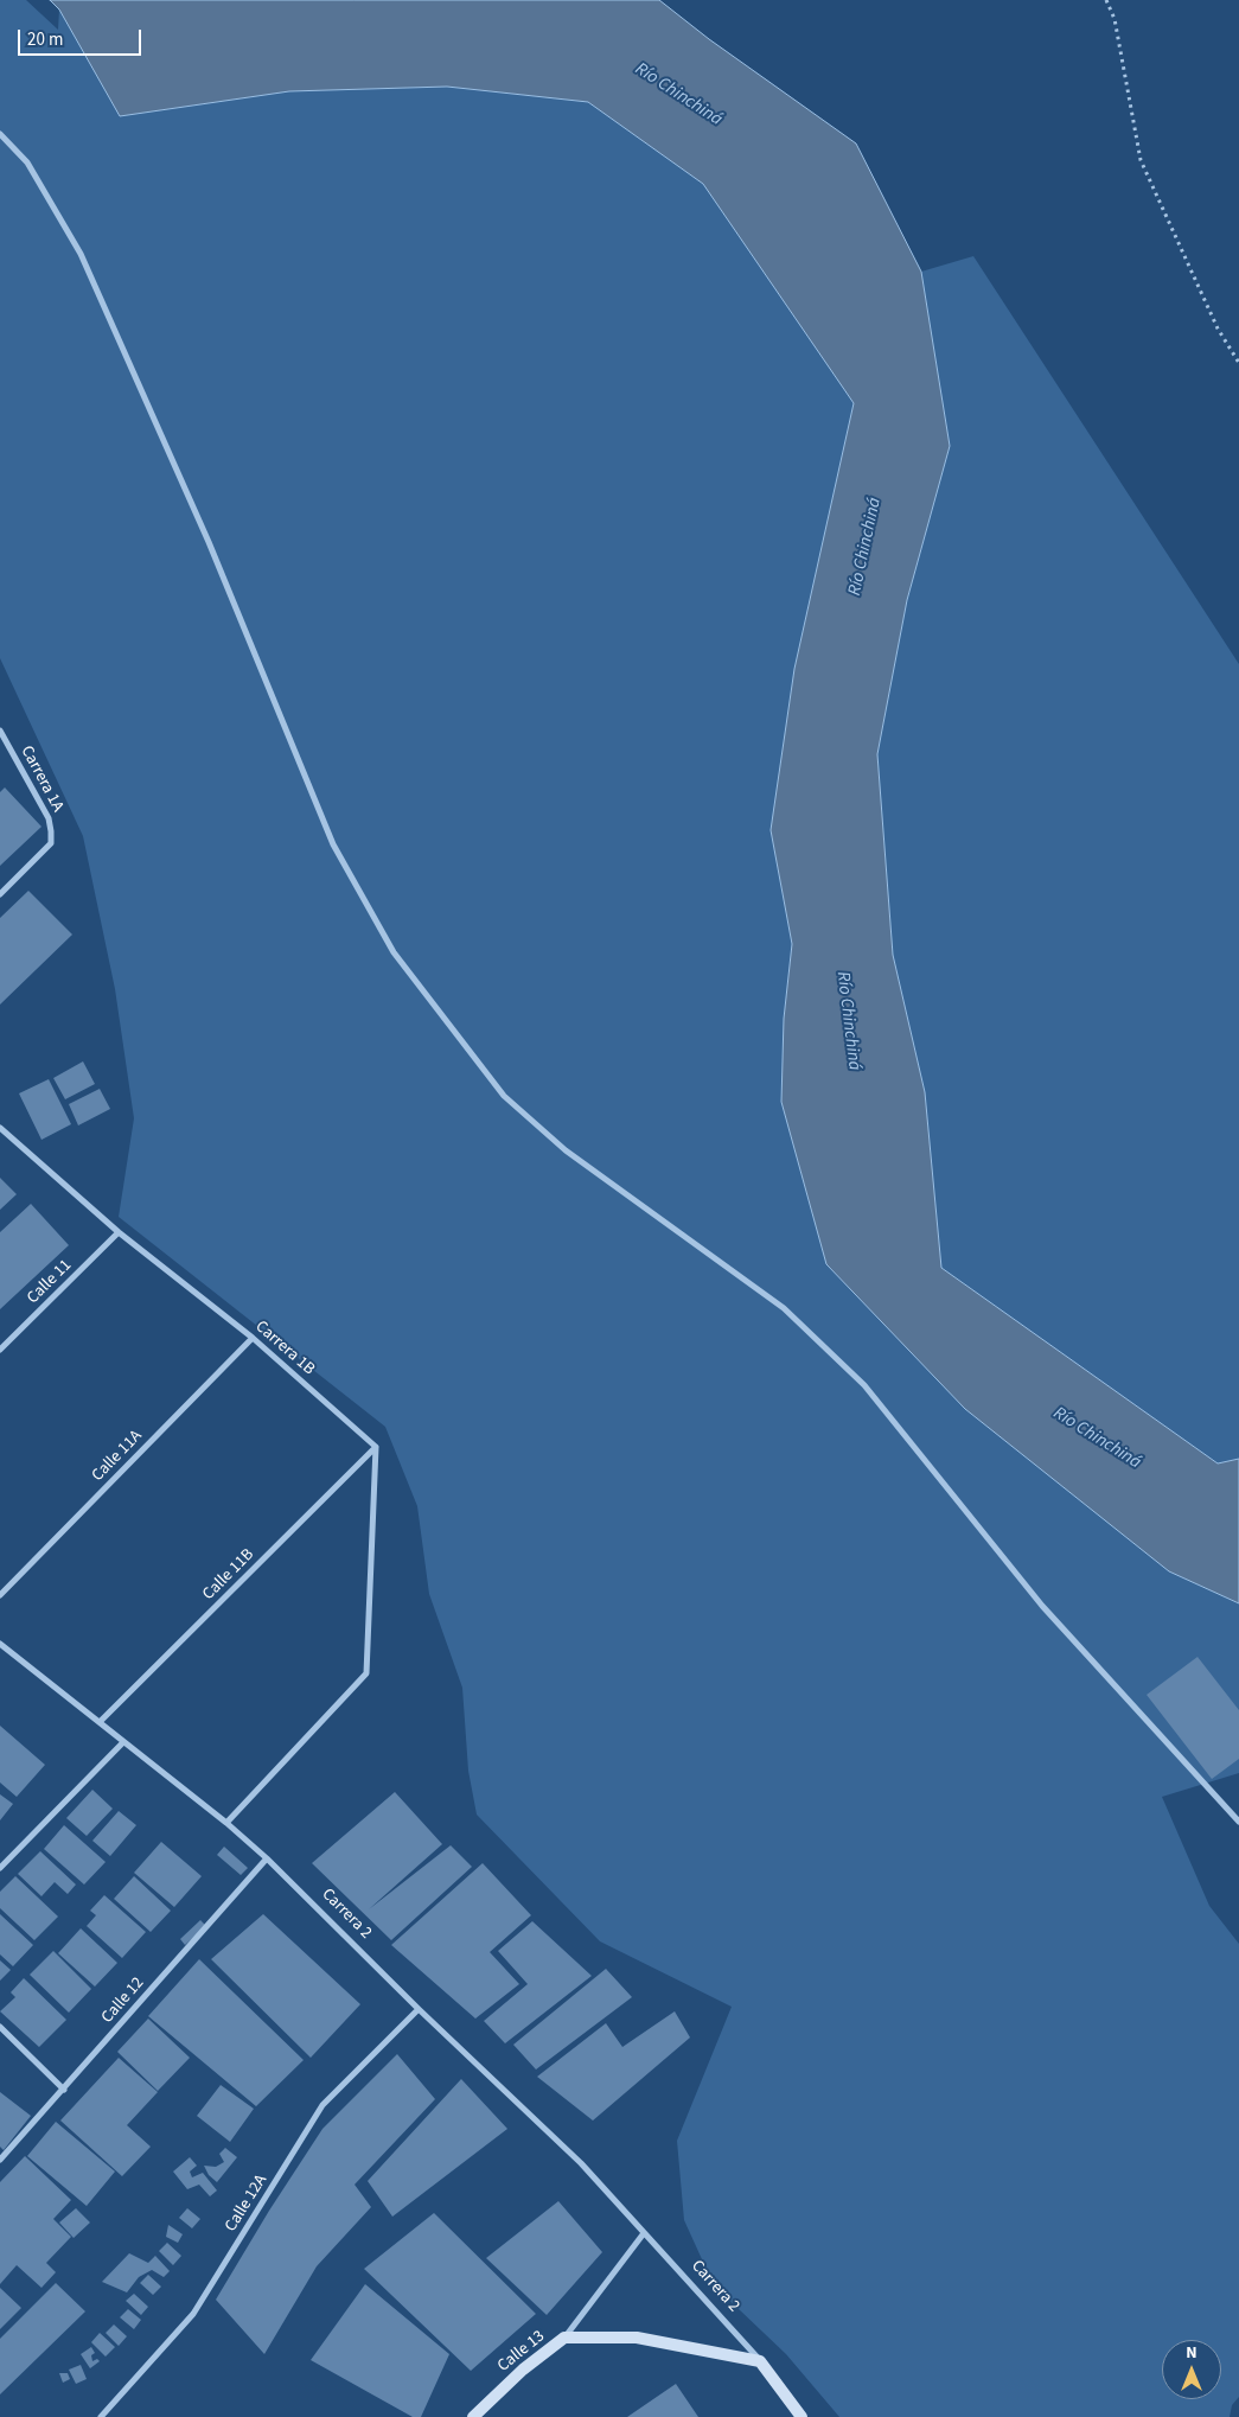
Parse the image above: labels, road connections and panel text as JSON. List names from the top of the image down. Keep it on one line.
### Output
{"streets":{"main road":["Carrera 2","Calle 13"],"street":["Carrera 1A","Calle 11","Carrera 1B","Calle 11A","Calle 11B","Calle 12","Calle 12A"]},"crossings":[["Calle 11","Carrera 1B"],["Carrera 1B","Calle 11A"],["Carrera 1B","Calle 11B"],["Calle 11B","Carrera 2"],["Carrera 2","Calle 12"],["Carrera 2","Calle 12A"],["Carrera 2","Calle 13"]],"water":["Río Chinchiná"],"scale_bar":"20 m","north":"top"}
